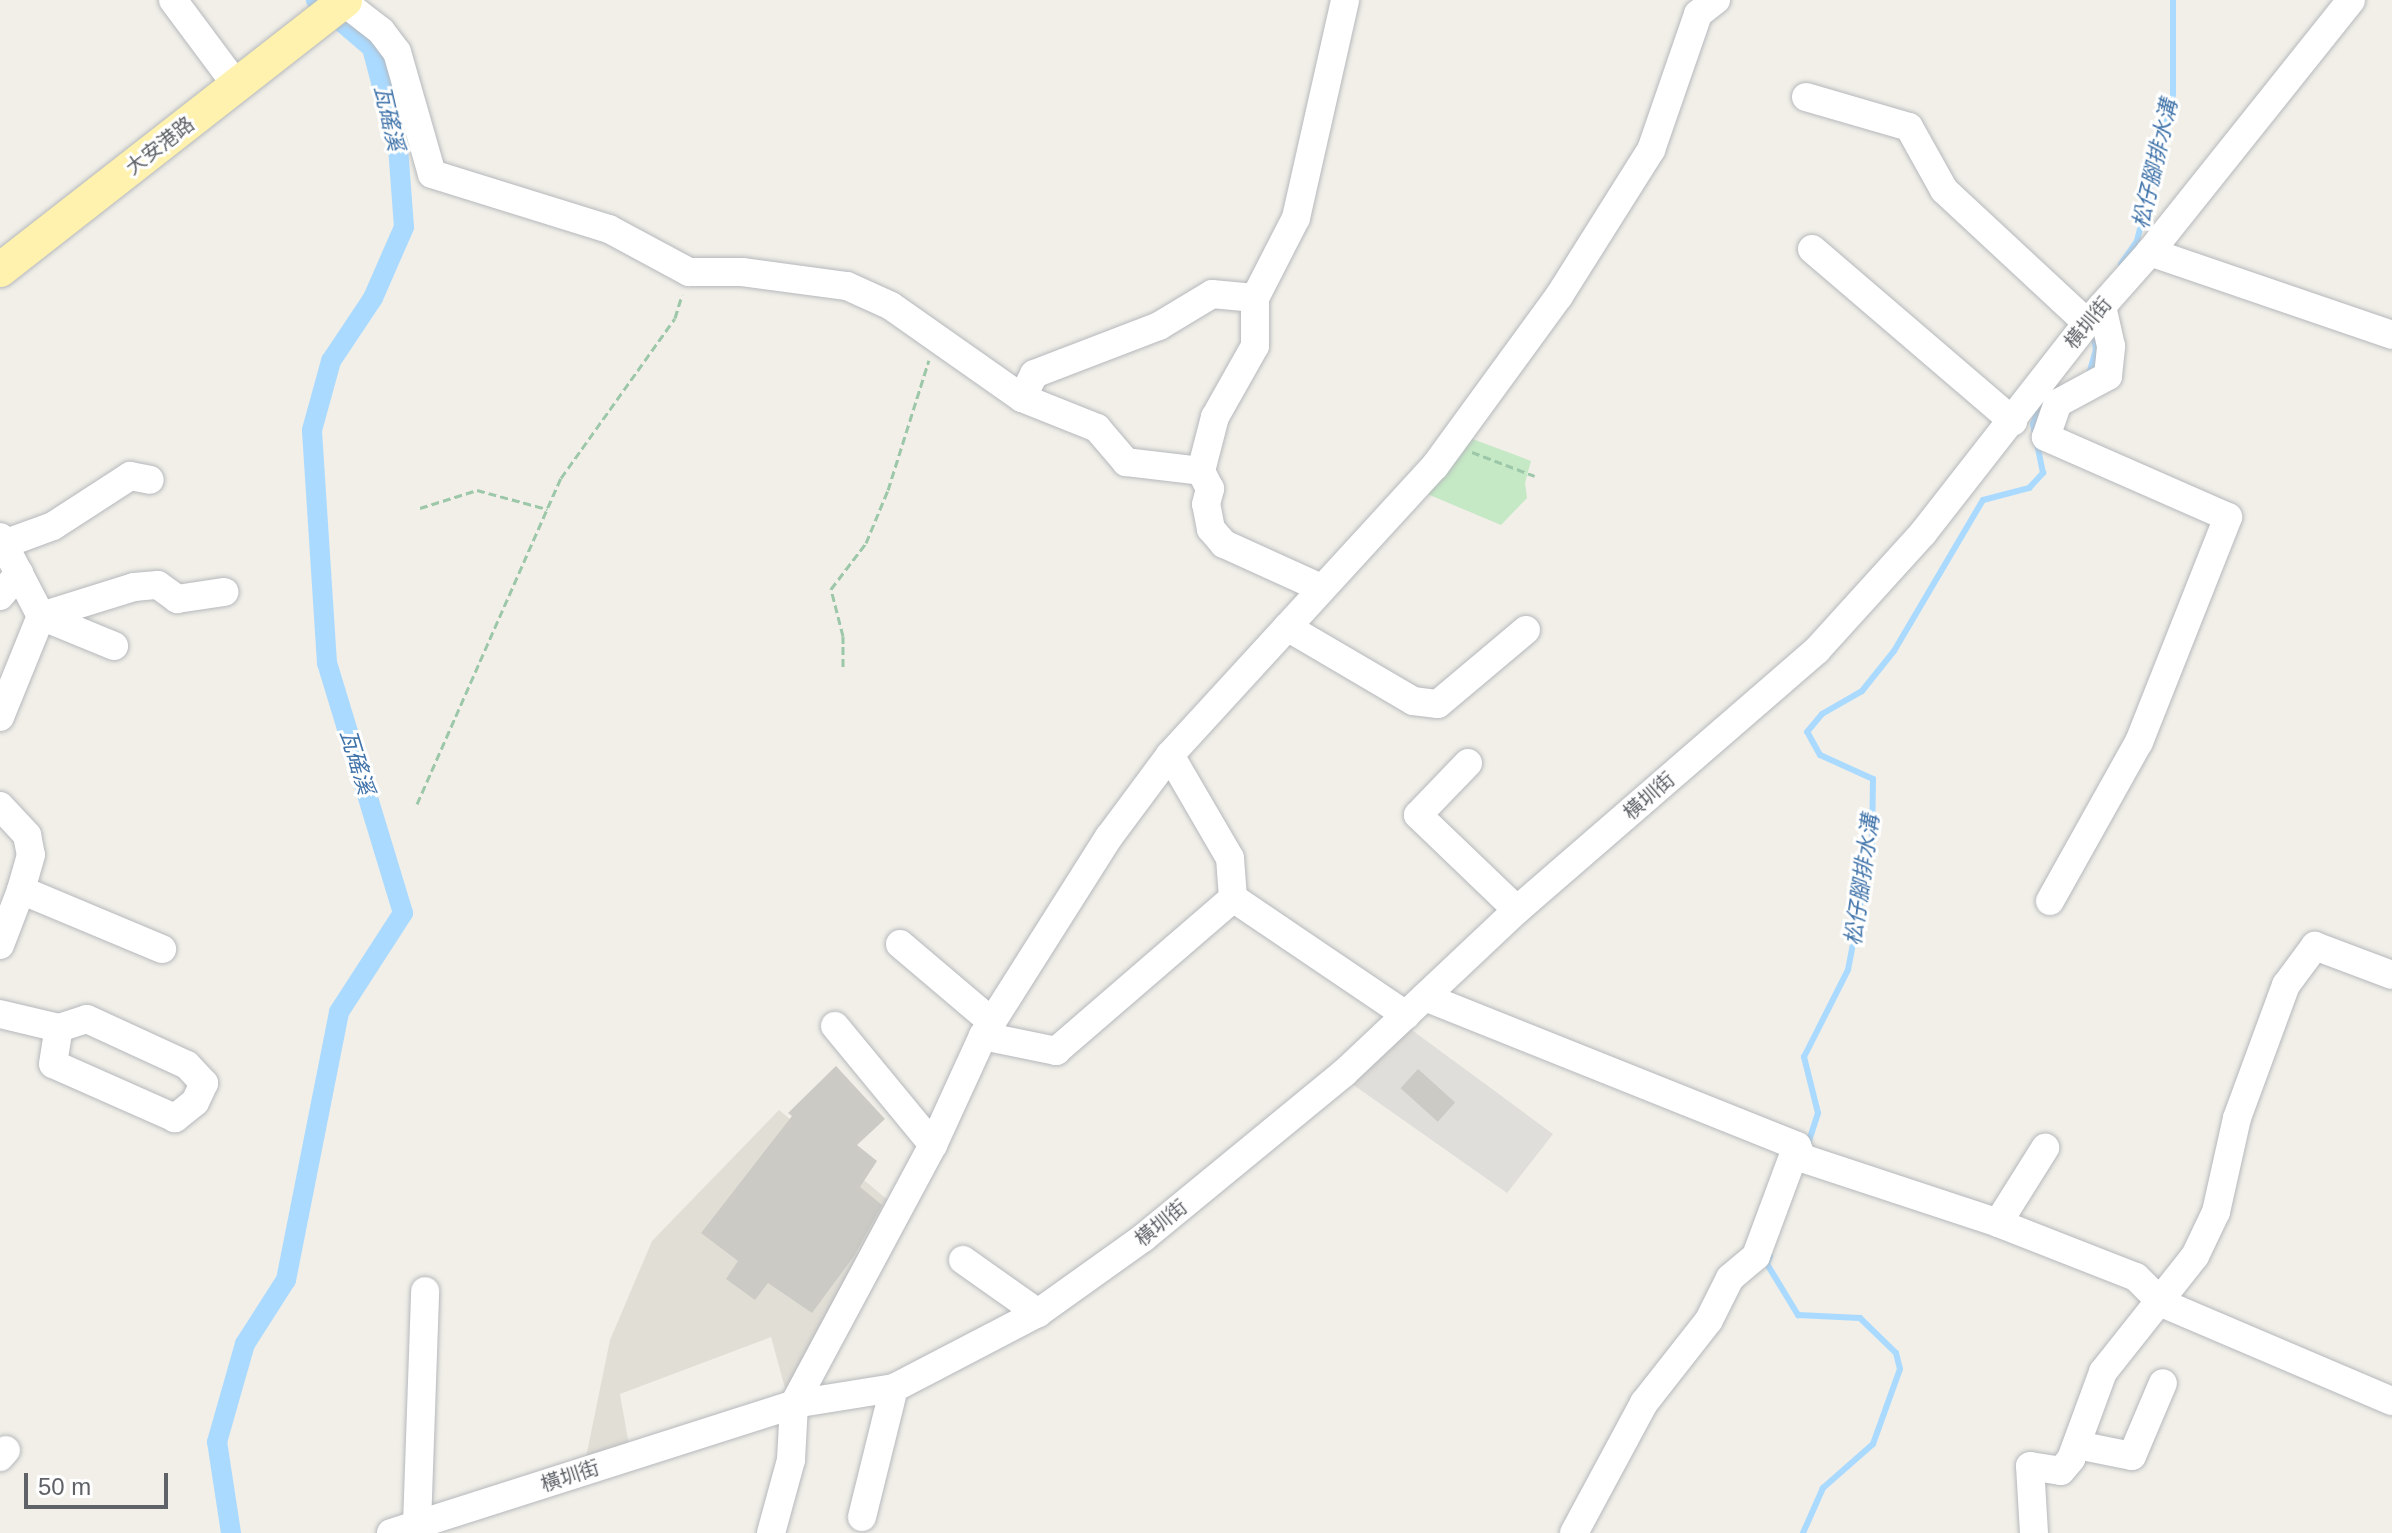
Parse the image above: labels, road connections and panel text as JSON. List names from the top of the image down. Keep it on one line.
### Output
{"streets":{"main road":["大安港路"],"street":["橫圳街"]},"water":["瓦磘溪","松仔腳排水溝"],"scale_bar":"50 m"}
